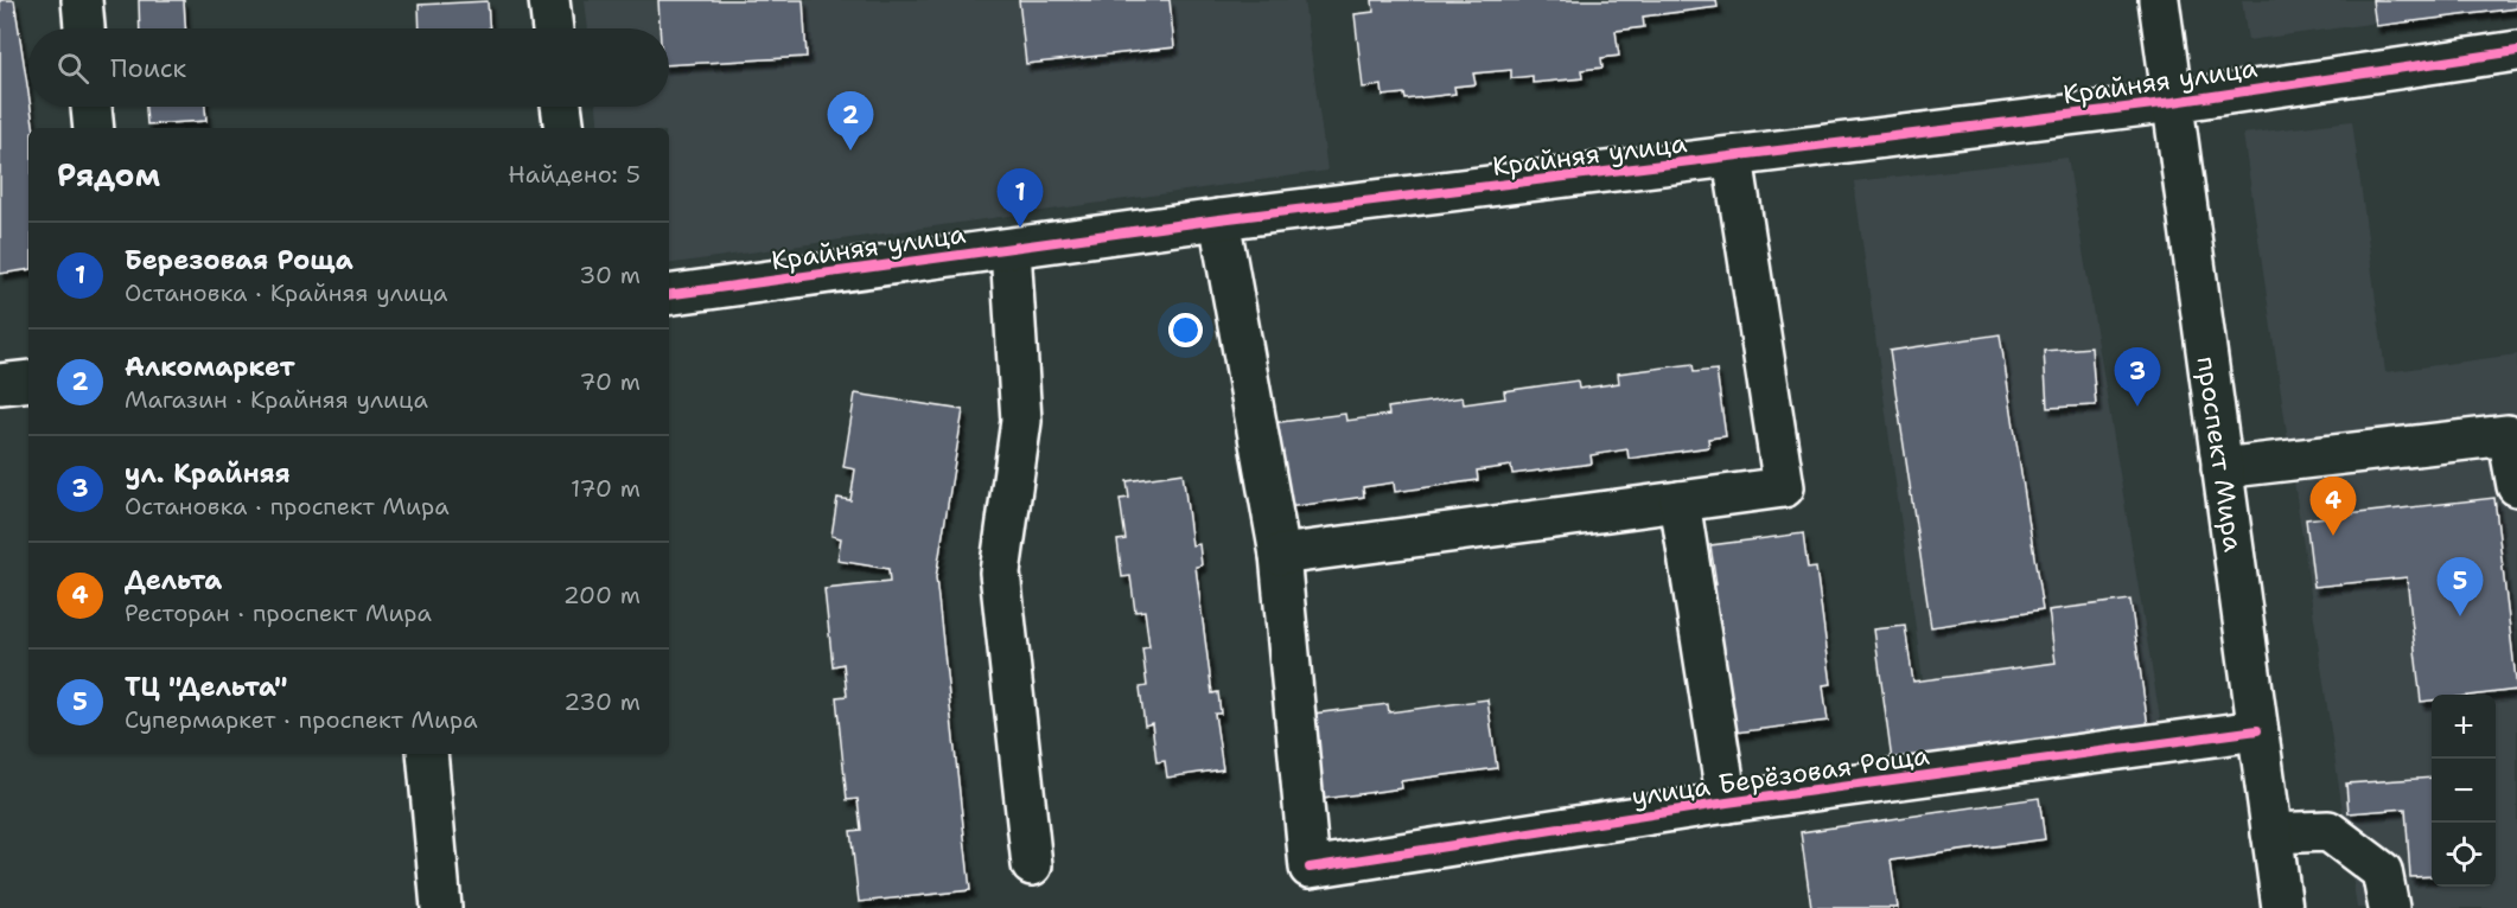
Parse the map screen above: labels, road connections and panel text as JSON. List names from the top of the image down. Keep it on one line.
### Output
{"streets":{"street":["Крайняя улица","проспект Мира","улица Берёзовая Роща"]},"crossings":[["Крайняя улица","проспект Мира"],["проспект Мира","улица Берёзовая Роща"]],"page":{"search":"Поиск","pins":["2","1","3","4","5"],"heading":["Рядом","Найдено: 5"],"list":[{"mark":"1","name":"Березовая Роща","note":"Остановка · Крайняя улица","value":"30 m"},{"mark":"2","name":"Алкомаркет","note":"Магазин · Крайняя улица","value":"70 m"},{"mark":"3","name":"ул. Крайняя","note":"Остановка · проспект Мира","value":"170 m"},{"mark":"4","name":"Дельта","note":"Ресторан · проспект Мира","value":"200 m"},{"mark":"5","name":"ТЦ \"Дельта\"","note":"Супермаркет · проспект Мира","value":"230 m"}],"map_buttons":["+","−"]}}
